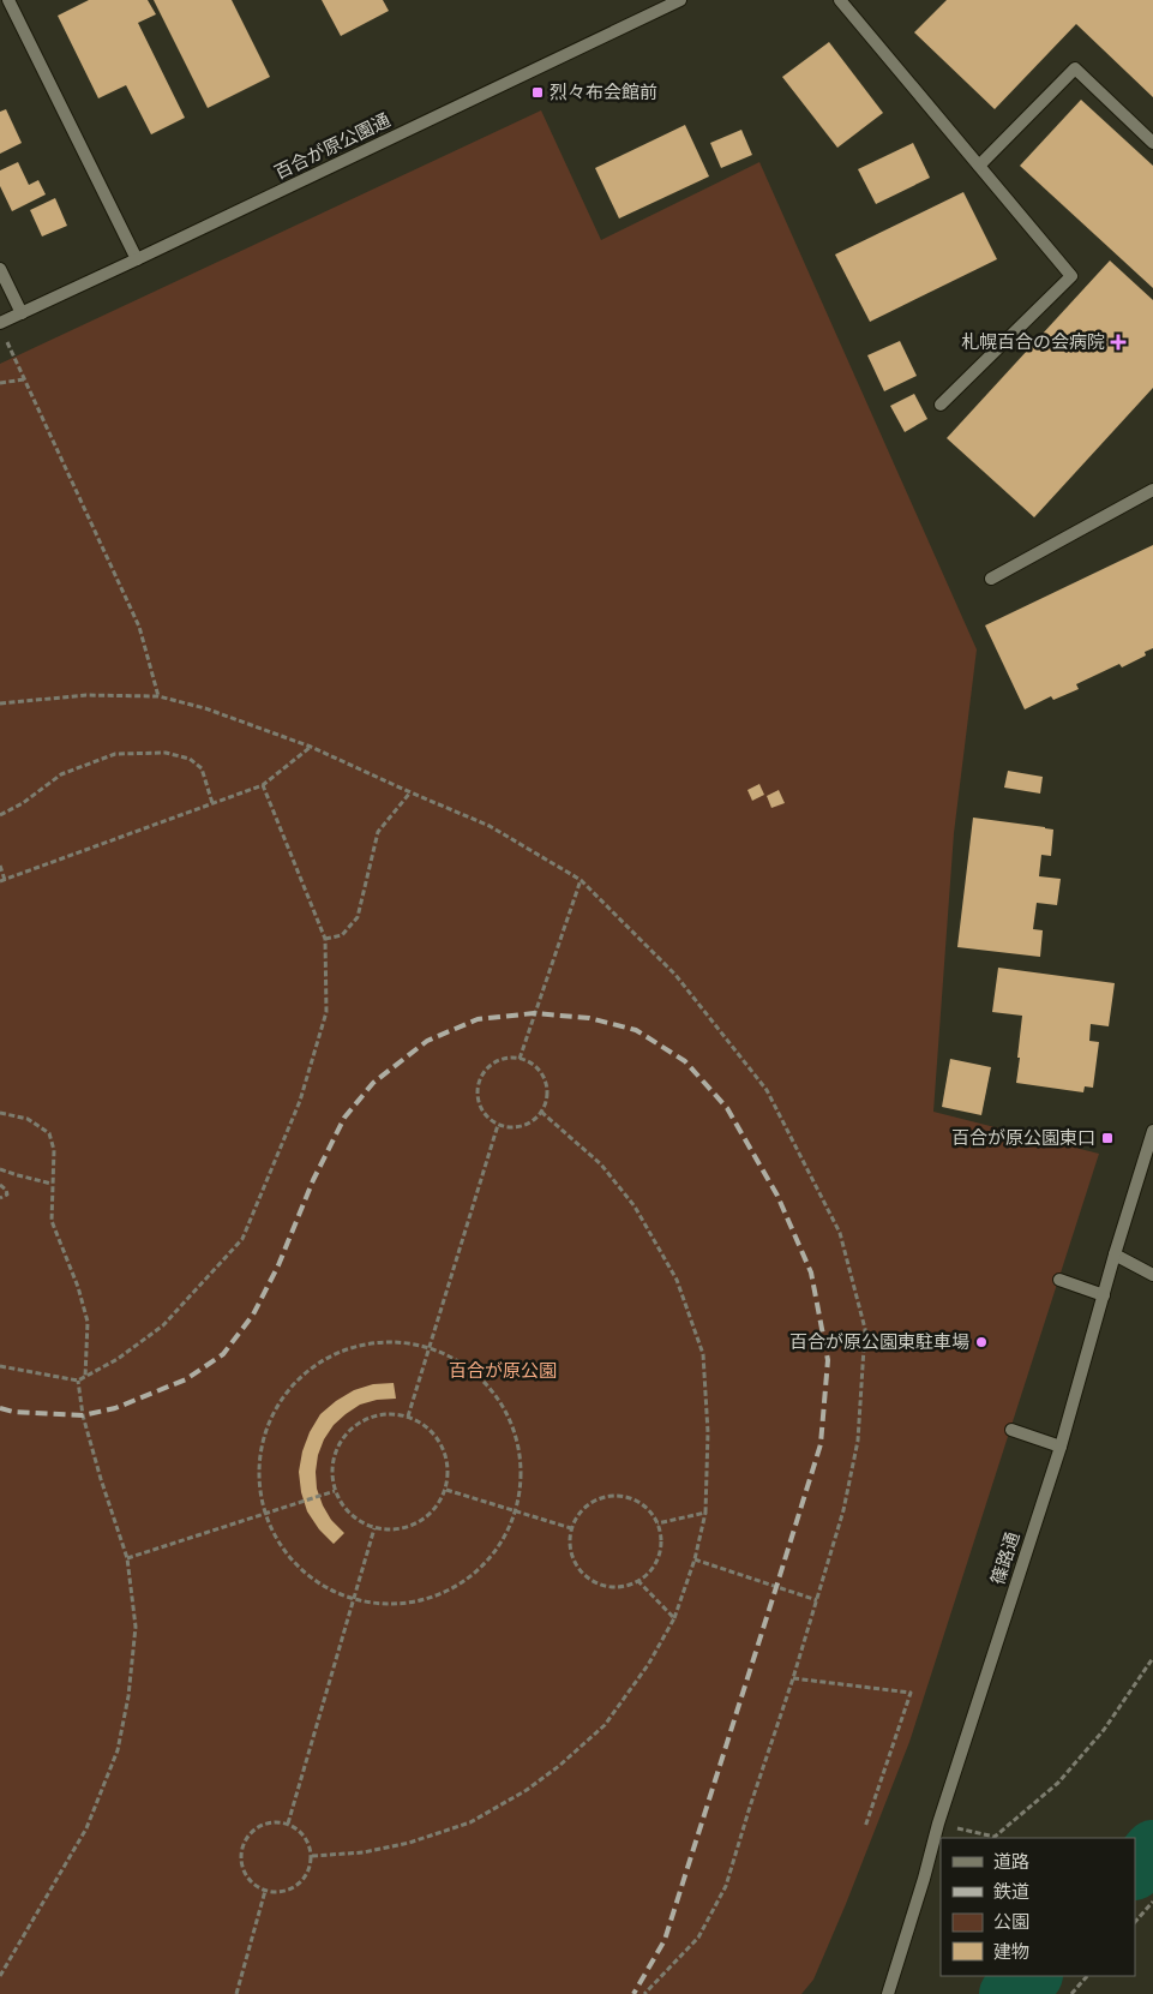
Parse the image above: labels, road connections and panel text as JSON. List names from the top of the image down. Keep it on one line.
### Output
{"streets":{"street":["百合が原公園通","篠路通"]},"parks":["百合が原公園"],"places":{"transit":["烈々布会館前","百合が原公園東口"],"health":["札幌百合の会病院"],"other":["百合が原公園東駐車場"]},"legend":["道路","鉄道","公園","建物"]}
